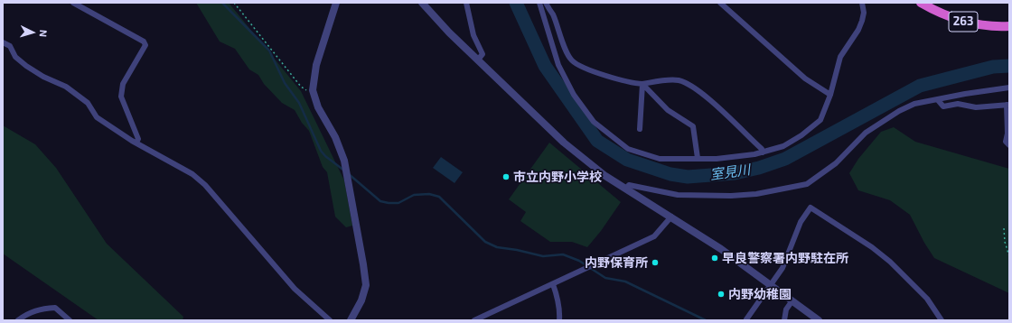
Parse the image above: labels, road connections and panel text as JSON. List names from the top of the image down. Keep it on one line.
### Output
{"streets":{"highway":["263"]},"water":["室見川"],"places":["市立内野小学校","早良警察署内野駐在所","内野保育所","内野幼稚園"],"north":"right"}
